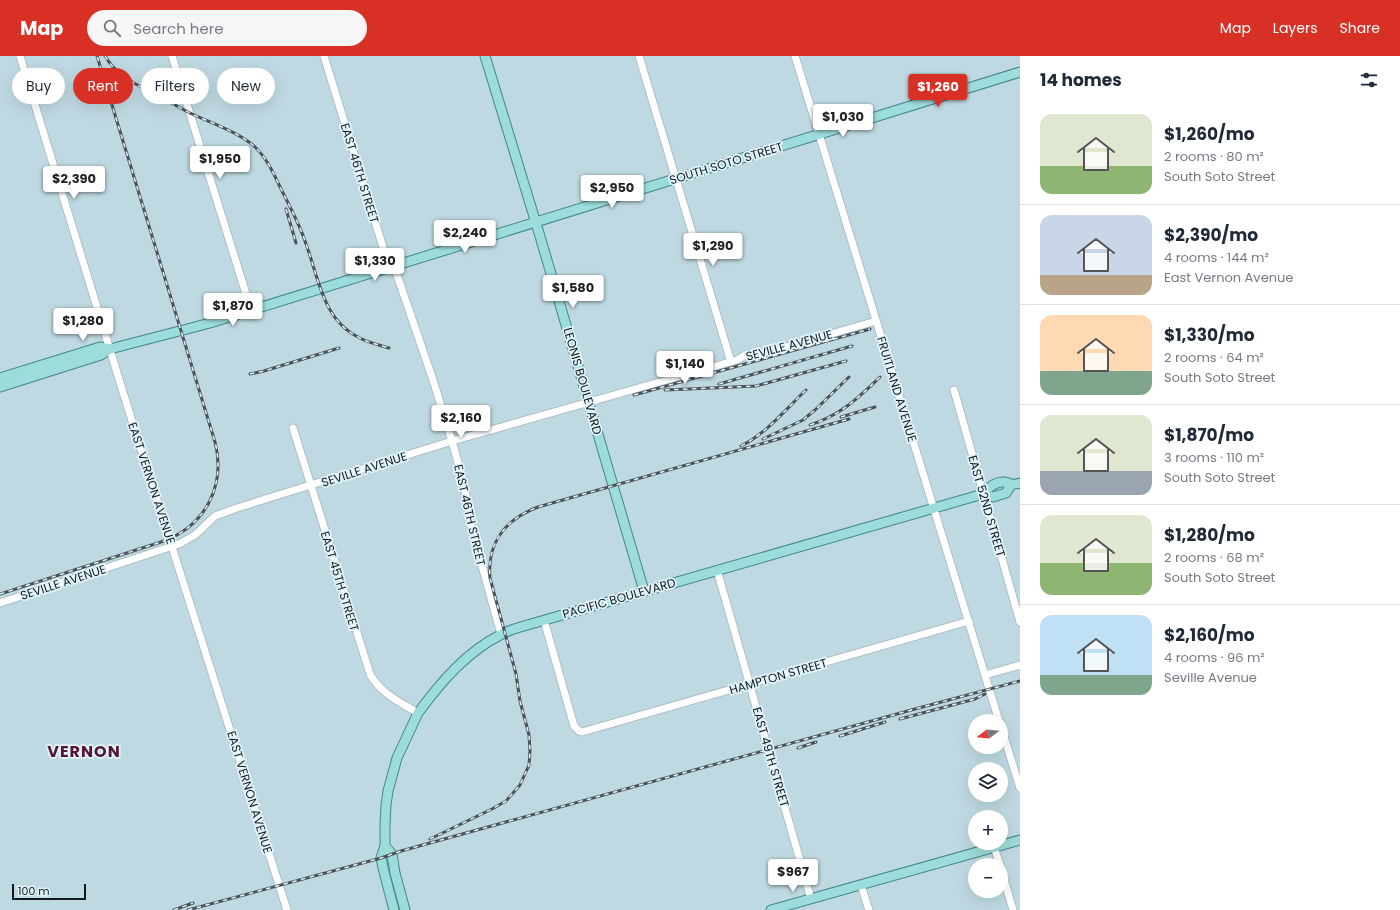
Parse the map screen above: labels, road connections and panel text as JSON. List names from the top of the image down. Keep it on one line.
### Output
{"streets":{"main road":["SOUTH SOTO STREET","LEONIS BOULEVARD","PACIFIC BOULEVARD"],"street":["EAST 46TH STREET","SEVILLE AVENUE","FRUITLAND AVENUE","EAST VERNON AVENUE","EAST 52ND STREET","EAST 45TH STREET","HAMPTON STREET","EAST 49TH STREET"]},"crossings":[["SOUTH SOTO STREET","EAST 46TH STREET"],["SOUTH SOTO STREET","LEONIS BOULEVARD"],["SOUTH SOTO STREET","FRUITLAND AVENUE"],["SOUTH SOTO STREET","EAST VERNON AVENUE"],["EAST 46TH STREET","SEVILLE AVENUE"],["EAST 46TH STREET","PACIFIC BOULEVARD"],["SEVILLE AVENUE","LEONIS BOULEVARD"],["SEVILLE AVENUE","FRUITLAND AVENUE"],["SEVILLE AVENUE","EAST VERNON AVENUE"],["SEVILLE AVENUE","EAST 45TH STREET"],["LEONIS BOULEVARD","PACIFIC BOULEVARD"],["FRUITLAND AVENUE","PACIFIC BOULEVARD"],["FRUITLAND AVENUE","HAMPTON STREET"],["EAST 52ND STREET","PACIFIC BOULEVARD"],["EAST 45TH STREET","PACIFIC BOULEVARD"],["PACIFIC BOULEVARD","HAMPTON STREET"],["PACIFIC BOULEVARD","EAST 49TH STREET"],["HAMPTON STREET","EAST 49TH STREET"]],"districts":["VERNON"],"scale_bar":"100 m","north":"left","page":{"header":"Map","search":"Search here","nav":["Map","Layers","Share"],"heading":"14 homes","chip":["Buy","Rent","Filters","New"],"price":["$1,260","$1,030","$1,950","$2,390","$2,950","$2,240","$1,290","$1,330","$1,580","$1,870","$1,280","$1,140","$2,160","$967"],"list":[{"name":"$1,260/mo","note":"2 rooms · 80 m² · South Soto Street"},{"name":"$2,390/mo","note":"4 rooms · 144 m² · East Vernon Avenue"},{"name":"$1,330/mo","note":"2 rooms · 64 m² · South Soto Street"},{"name":"$1,870/mo","note":"3 rooms · 110 m² · South Soto Street"},{"name":"$1,280/mo","note":"2 rooms · 68 m² · South Soto Street"},{"name":"$2,160/mo","note":"4 rooms · 96 m² · Seville Avenue"}],"map_buttons":["+","−"],"scale":"100 m"}}
